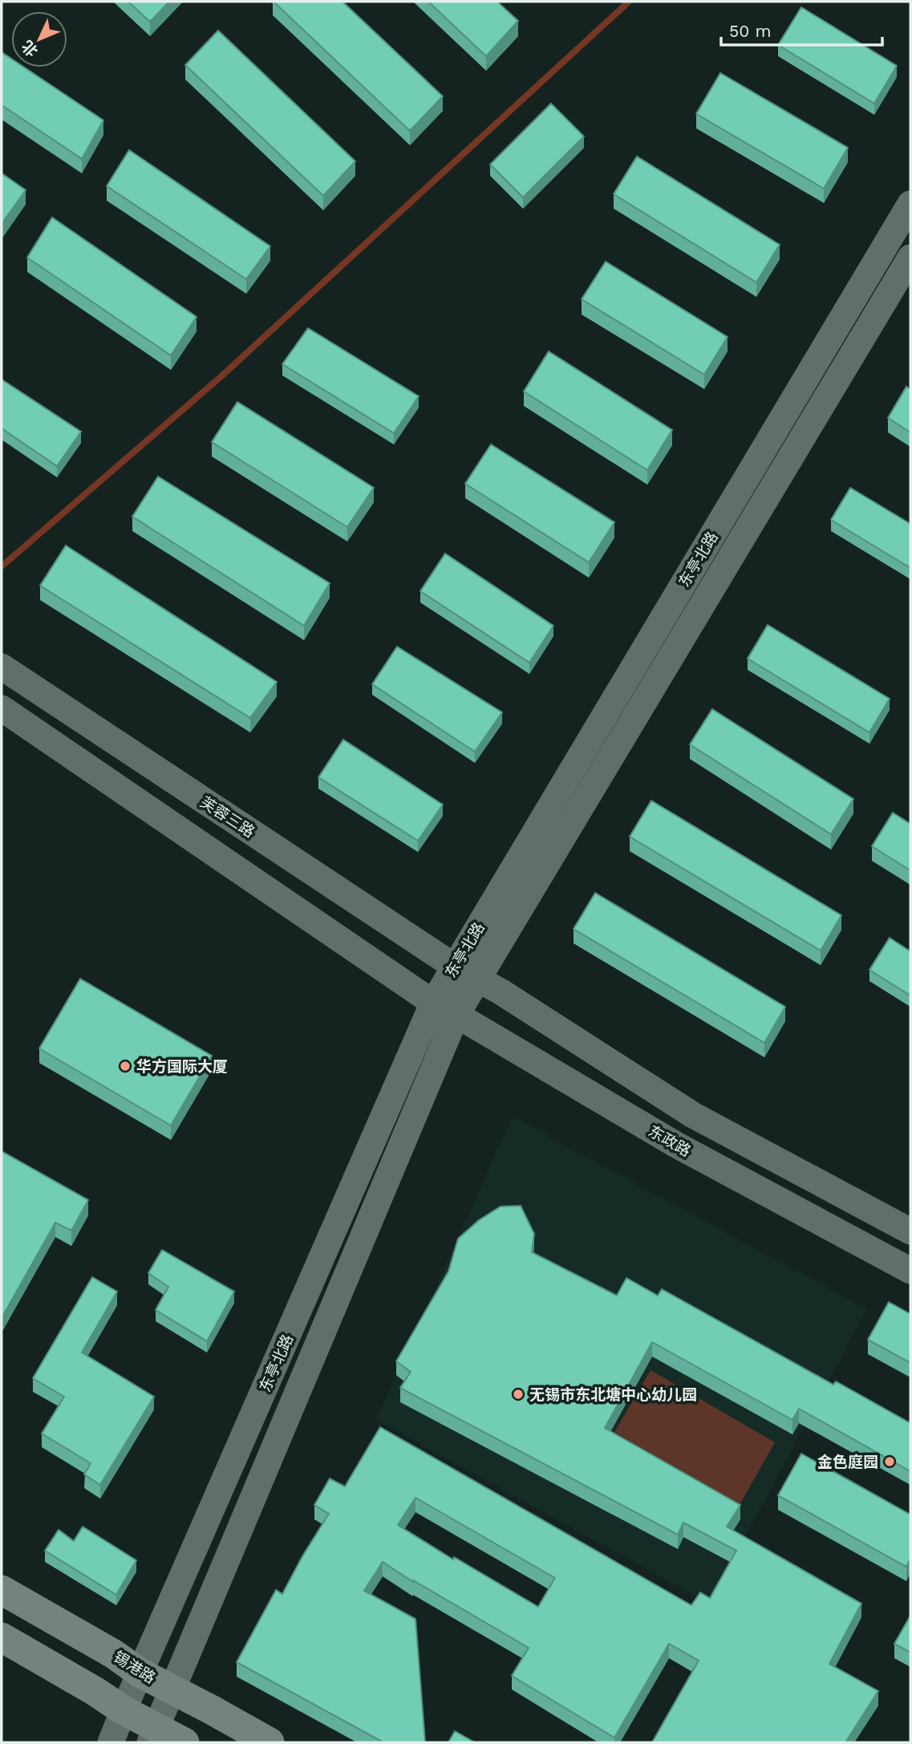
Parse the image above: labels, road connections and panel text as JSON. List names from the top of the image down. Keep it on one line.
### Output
{"streets":{"main road":["东亭北路","芙蓉三路","东政路","锡港路"]},"crossings":[["东亭北路","芙蓉三路"],["东亭北路","东政路"],["东亭北路","锡港路"]],"places":["华方国际大厦","无锡市东北塘中心幼儿园","金色庭园"],"scale_bar":"50 m","north":"bottom left"}
